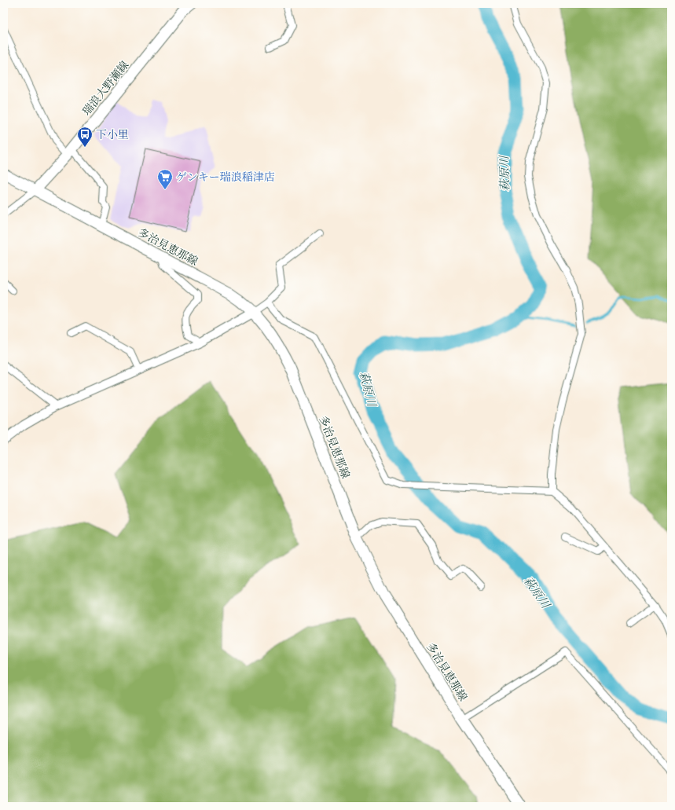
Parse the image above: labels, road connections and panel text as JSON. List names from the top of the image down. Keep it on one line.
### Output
{"streets":{"main road":["瑞浪大野瀬線","多治見恵那線"]},"crossings":[["瑞浪大野瀬線","多治見恵那線"]],"water":["萩原川"],"places":{"bus stop":["下小里"],"supermarket":["ゲンキー瑞浪稲津店"]}}
